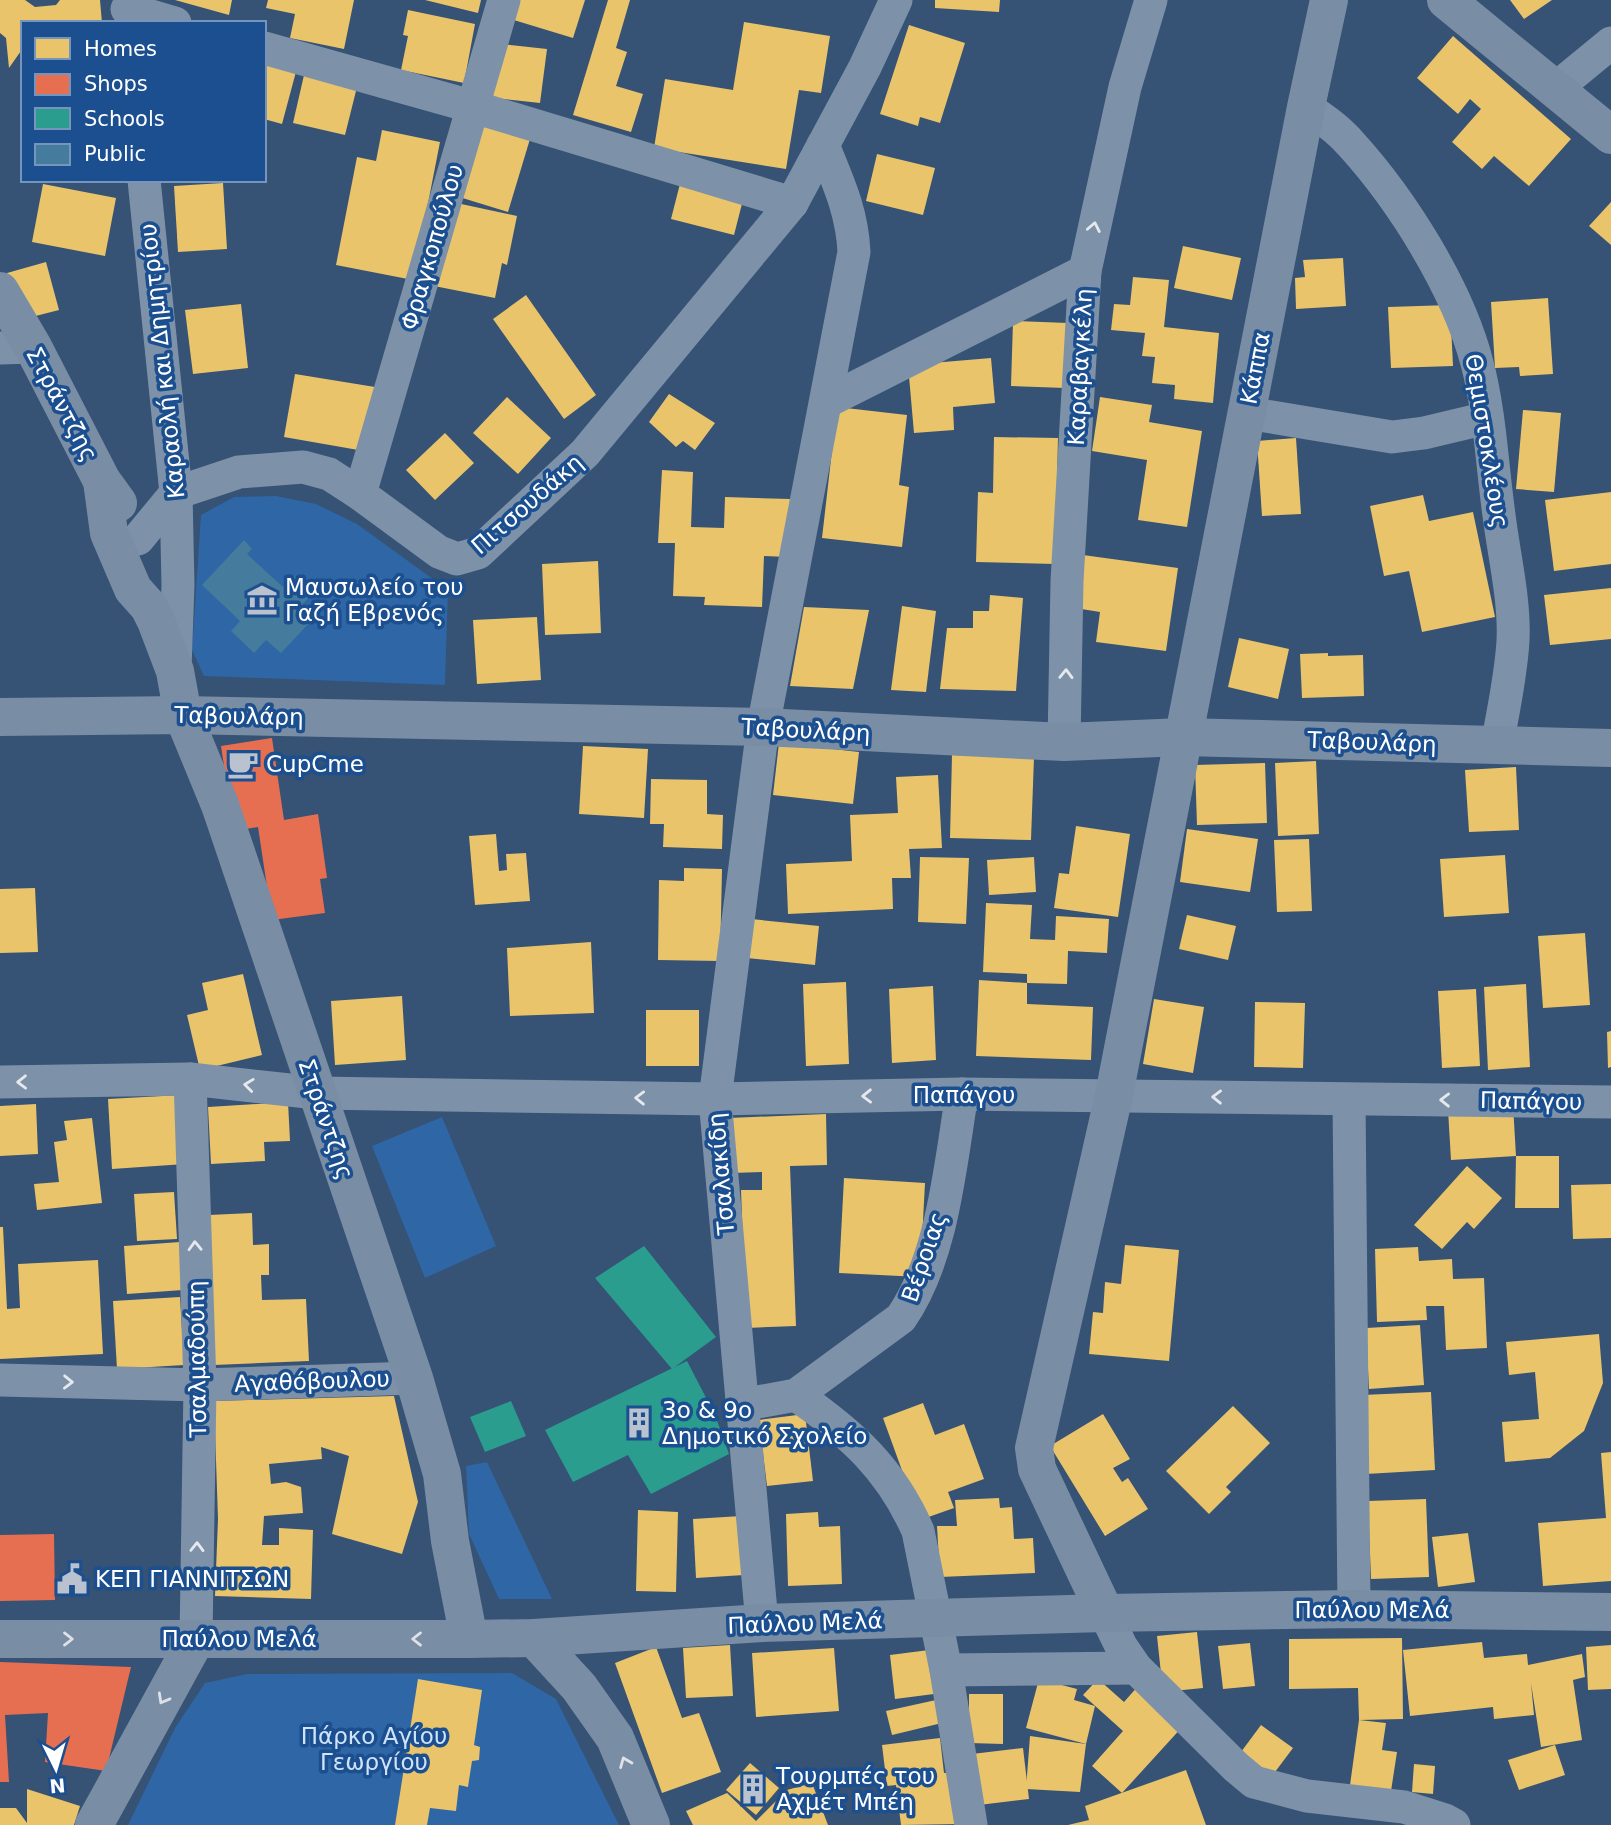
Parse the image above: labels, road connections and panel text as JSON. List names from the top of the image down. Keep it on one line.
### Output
{"streets":{"street":["Φραγκοπούλου","Καραολή και Δημητρίου","Καραβαγκέλη","Κάππα","Στράντζης","Θεμιστοκλέους","Πιτσουδάκη","Ταβουλάρη","Παπάγου","Τσαλακίδη","Βέροιας","Τσαλμαδούπη","Αγαθόβουλου","Παύλου Μελά"]},"crossings":[["Φραγκοπούλου","Πιτσουδάκη"],["Καραολή και Δημητρίου","Στράντζης"],["Καραολή και Δημητρίου","Πιτσουδάκη"],["Καραβαγκέλη","Ταβουλάρη"],["Κάππα","Θεμιστοκλέους"],["Κάππα","Ταβουλάρη"],["Κάππα","Παπάγου"],["Κάππα","Παύλου Μελά"],["Στράντζης","Ταβουλάρη"],["Στράντζης","Παπάγου"],["Στράντζης","Αγαθόβουλου"],["Στράντζης","Παύλου Μελά"],["Θεμιστοκλέους","Ταβουλάρη"],["Πιτσουδάκη","Τσαλακίδη"],["Ταβουλάρη","Τσαλακίδη"],["Παπάγου","Τσαλακίδη"],["Παπάγου","Βέροιας"],["Παπάγου","Τσαλμαδούπη"],["Τσαλακίδη","Βέροιας"],["Τσαλακίδη","Παύλου Μελά"],["Τσαλμαδούπη","Αγαθόβουλου"],["Τσαλμαδούπη","Παύλου Μελά"]],"one_way":["Καραβαγκέλη","Παπάγου","Τσαλμαδούπη","Αγαθόβουλου"],"parks":["Πάρκο Αγίου Γεωργίου"],"places":{"museum":["Μαυσωλείο του Γαζή Εβρενός"],"cafe":["CupCme"],"building":["3ο & 9ο Δημοτικό Σχολείο","Τουρμπές του Αχμέτ Μπέη"],"public building":["ΚΕΠ ΓΙΑΝΝΙΤΣΩΝ"]},"legend":["Homes","Shops","Schools","Public"],"north":"bottom"}
